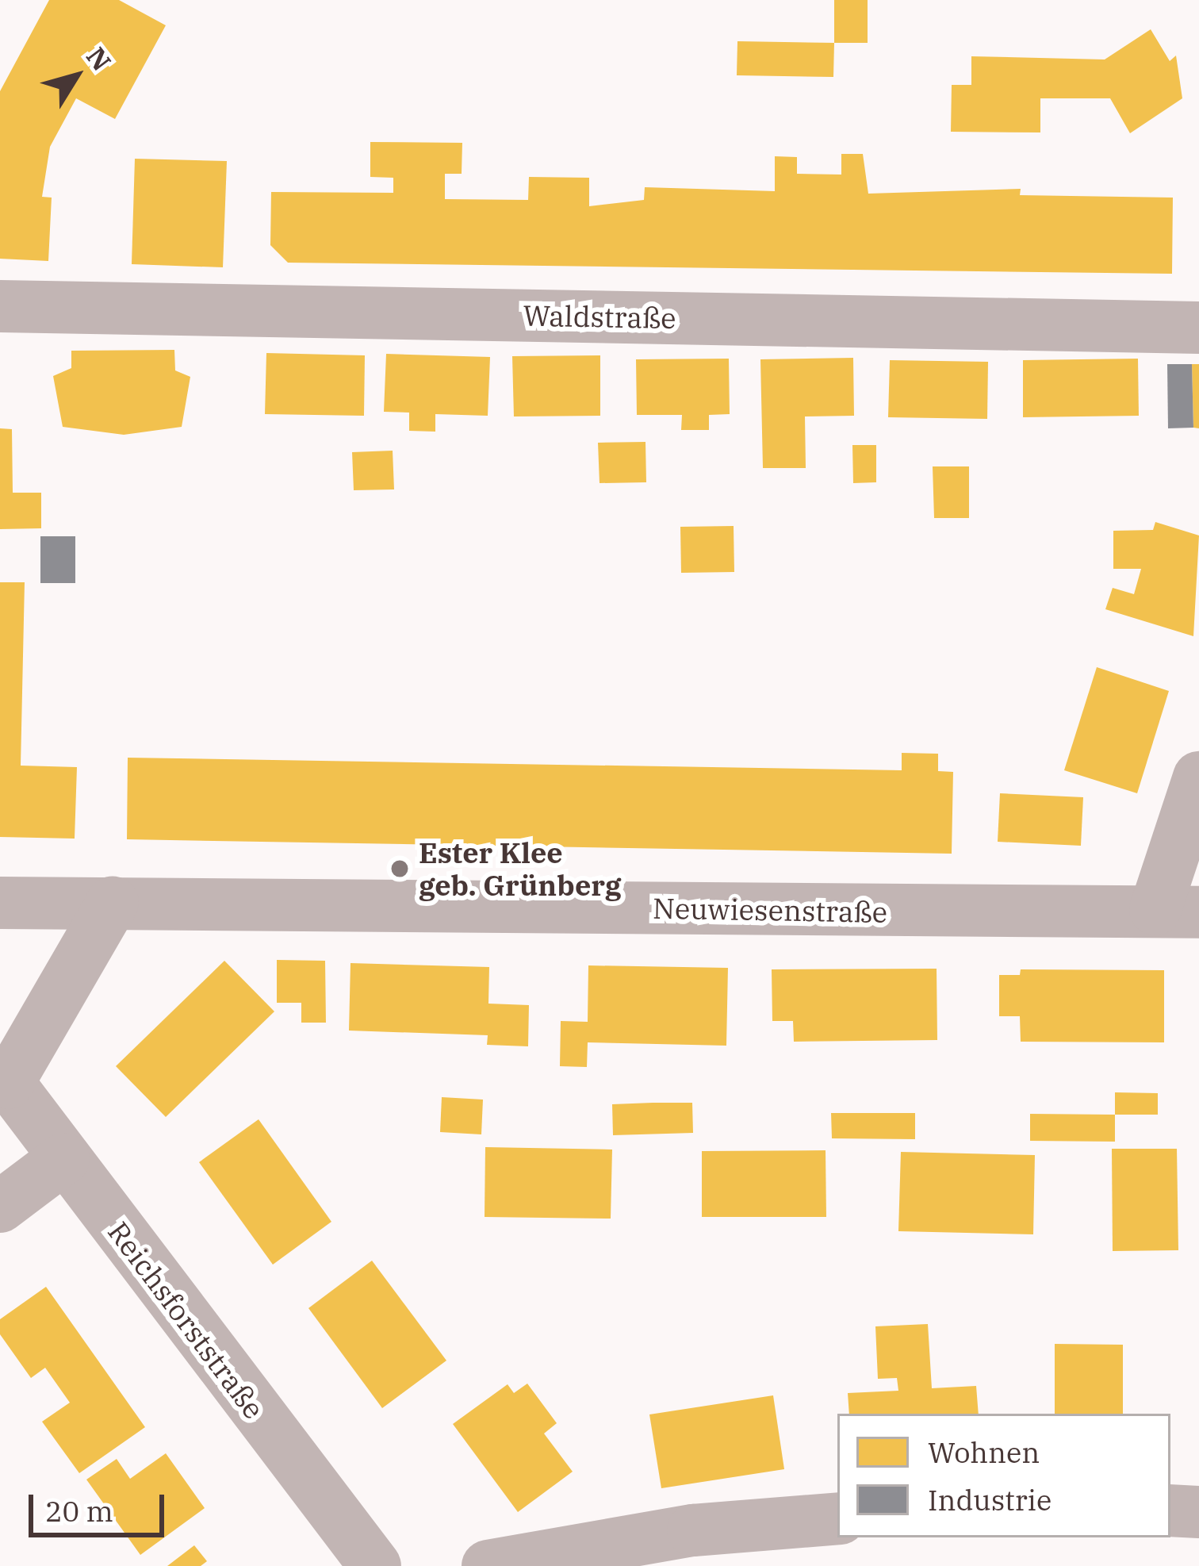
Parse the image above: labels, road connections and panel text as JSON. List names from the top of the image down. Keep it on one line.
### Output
{"streets":{"street":["Waldstraße","Neuwiesenstraße","Reichsforststraße"]},"places":["Ester Klee geb. Grünberg"],"legend":["Wohnen","Industrie"],"scale_bar":"20 m","north":"top right"}
